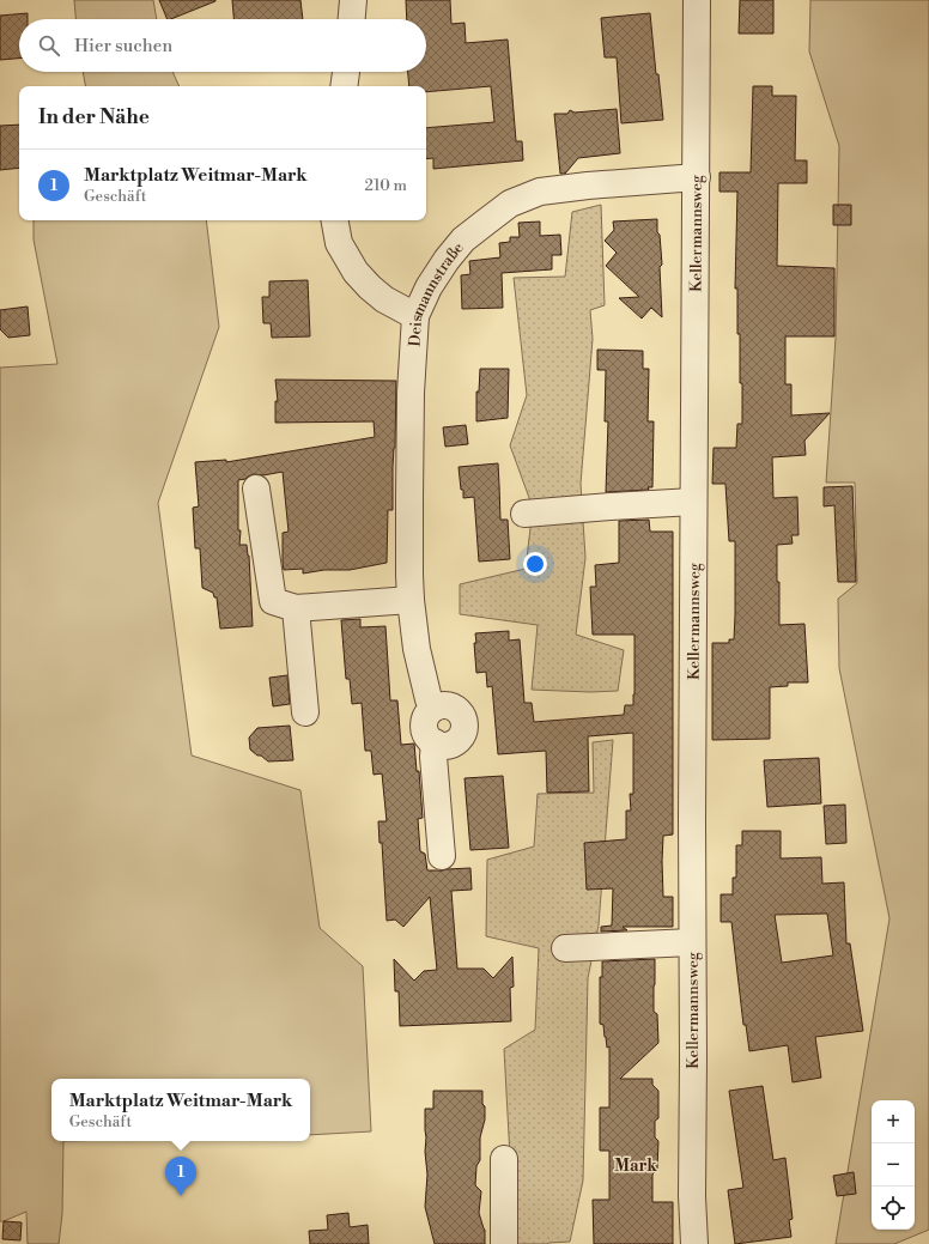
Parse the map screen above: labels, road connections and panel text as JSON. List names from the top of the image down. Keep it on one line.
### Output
{"streets":{"street":["Kellermannsweg","Deismannstraße"]},"crossings":[["Kellermannsweg","Deismannstraße"]],"districts":["Mark"],"page":{"search":"Hier suchen","heading":"In der Nähe","list":[{"mark":"1","name":"Marktplatz Weitmar-Mark","note":"Geschäft","value":"210 m"}],"popup":["Marktplatz Weitmar-Mark","Geschäft"],"map_buttons":["+","−"],"pins":"1"}}
